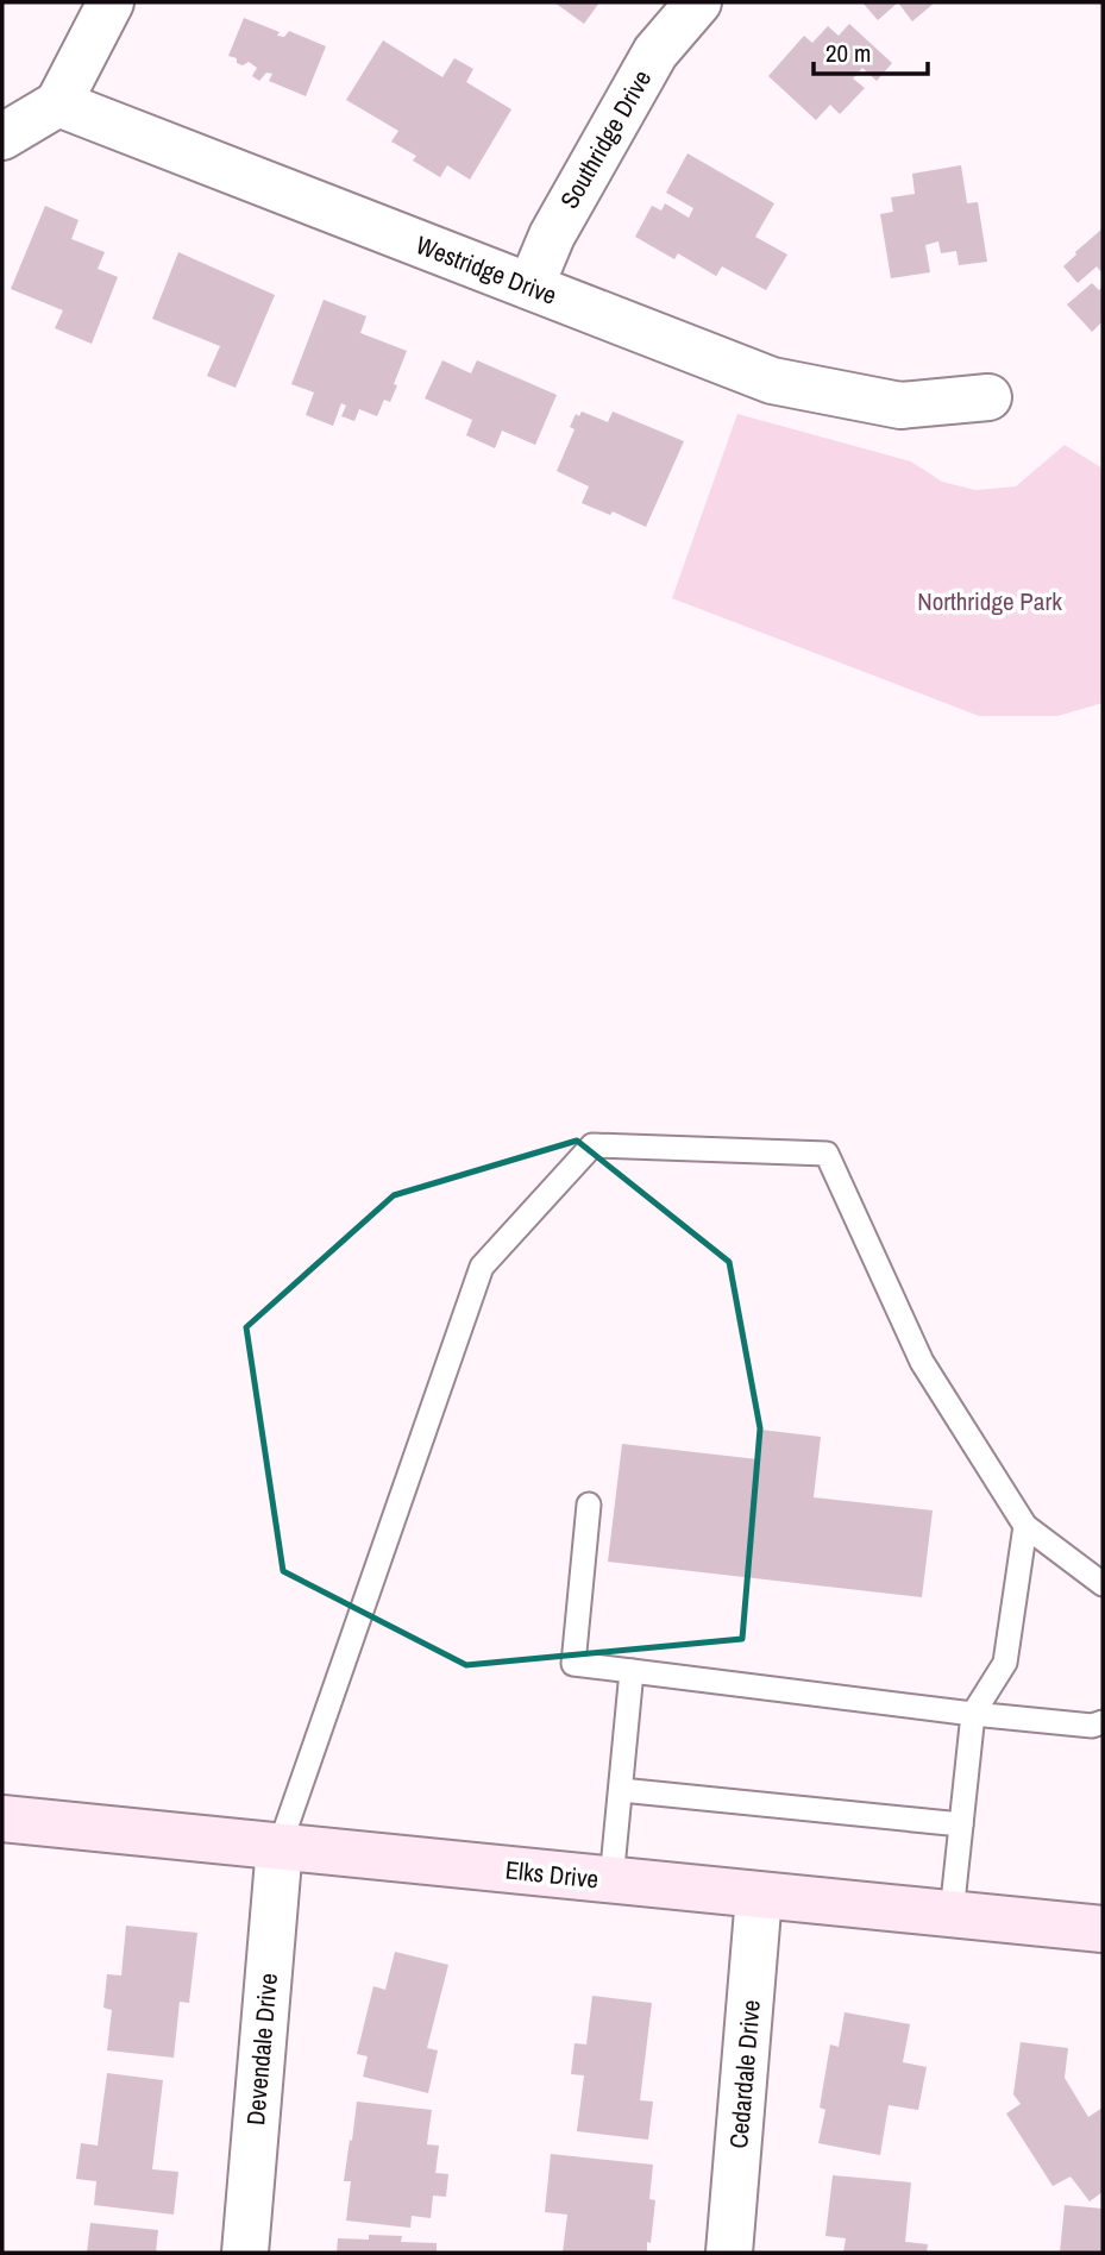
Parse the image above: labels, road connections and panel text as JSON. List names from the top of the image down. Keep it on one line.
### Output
{"streets":{"main road":["Elks Drive"],"street":["Southridge Drive","Westridge Drive","Devendale Drive","Cedardale Drive"]},"crossings":[["Southridge Drive","Westridge Drive"],["Elks Drive","Devendale Drive"],["Elks Drive","Cedardale Drive"]],"parks":["Northridge Park"],"scale_bar":"20 m"}
